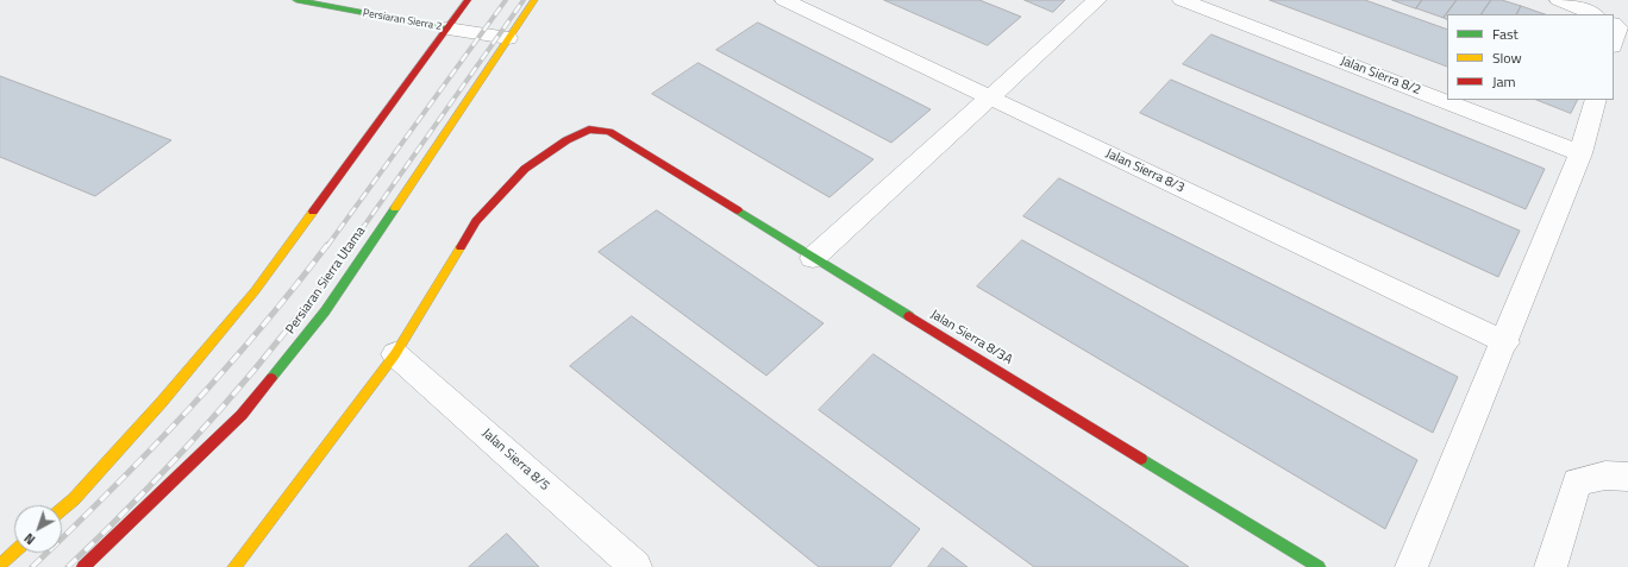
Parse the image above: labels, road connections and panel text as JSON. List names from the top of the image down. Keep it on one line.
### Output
{"streets":{"street":["Persiaran Sierra 2","Jalan Sierra 8/2","Jalan Sierra 8/3","Persiaran Sierra Utama","Jalan Sierra 8/3A","Jalan Sierra 8/5"]},"crossings":[["Persiaran Sierra 2","Persiaran Sierra Utama"],["Jalan Sierra 8/3A","Jalan Sierra 8/5"]],"legend":["Fast","Slow","Jam"],"north":"bottom left"}
